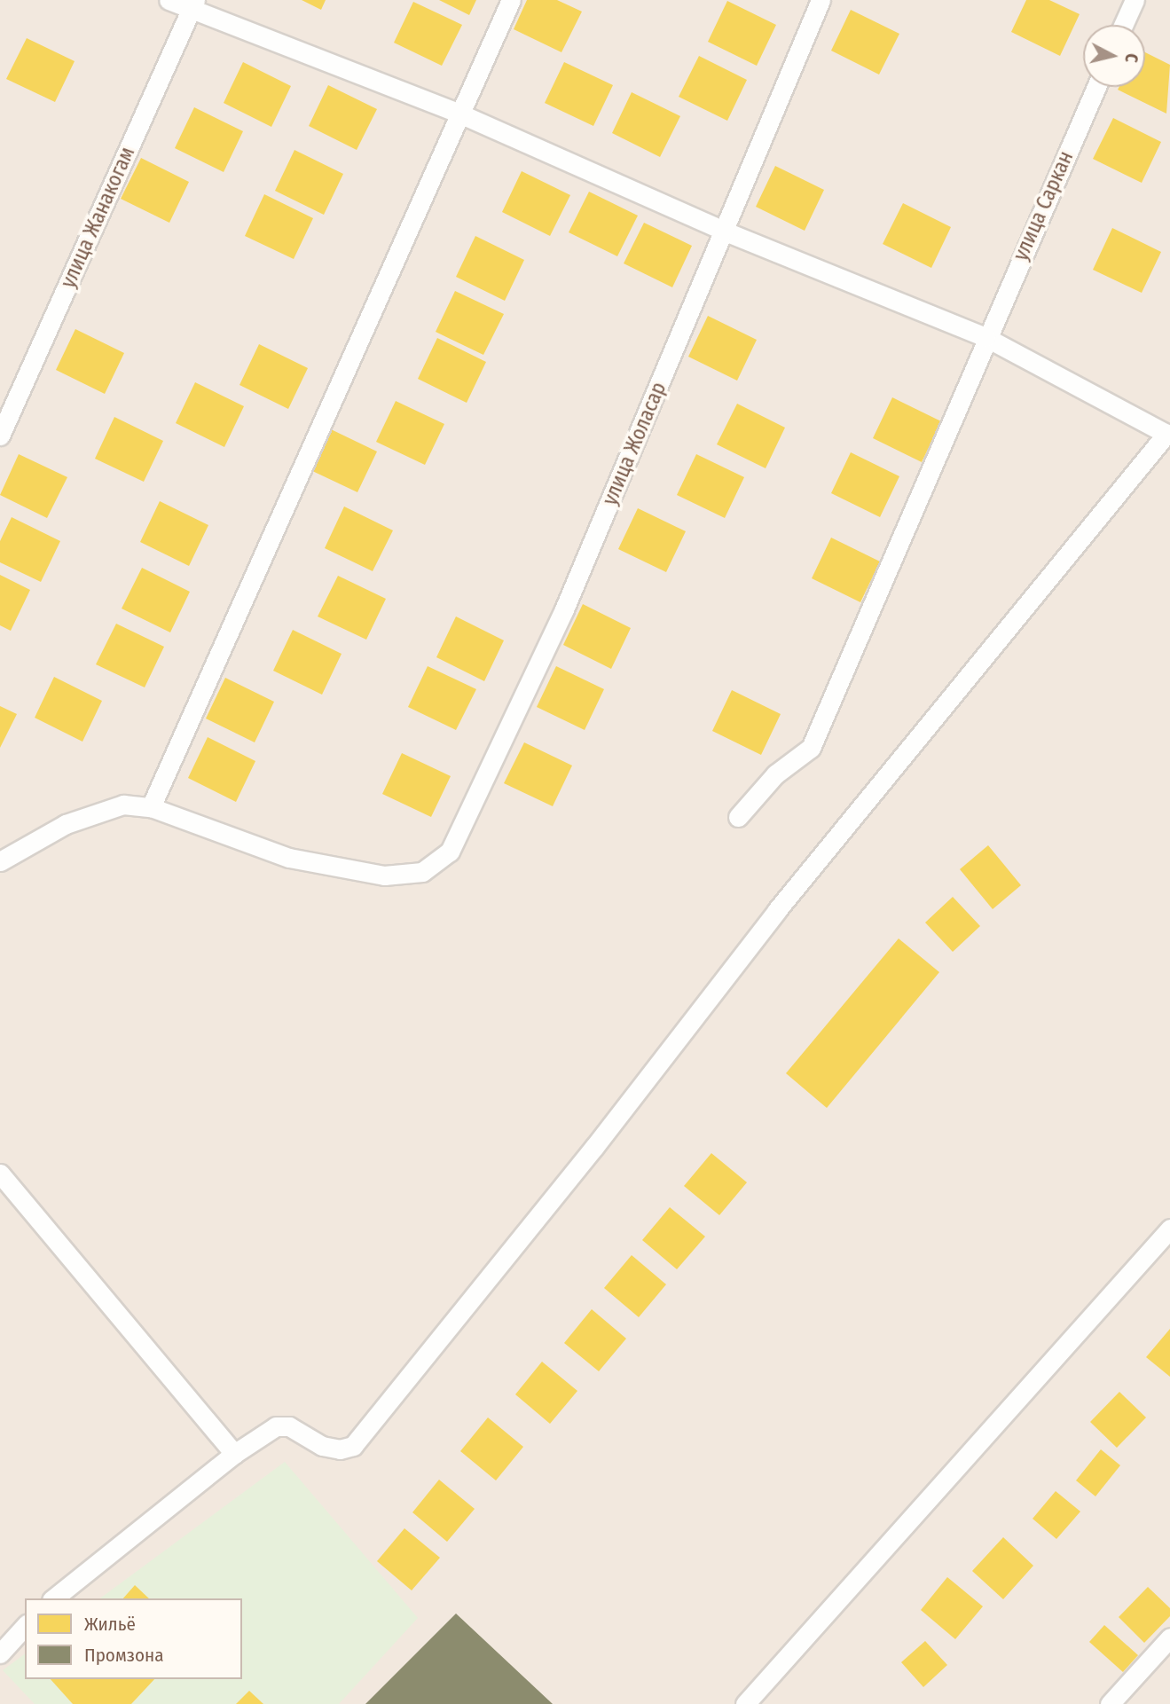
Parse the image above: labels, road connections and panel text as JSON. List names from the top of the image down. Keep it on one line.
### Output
{"streets":{"street":["улица Саркан","улица Жанакогам","улица Жоласар"]},"legend":["Жильё","Промзона"],"north":"right"}
